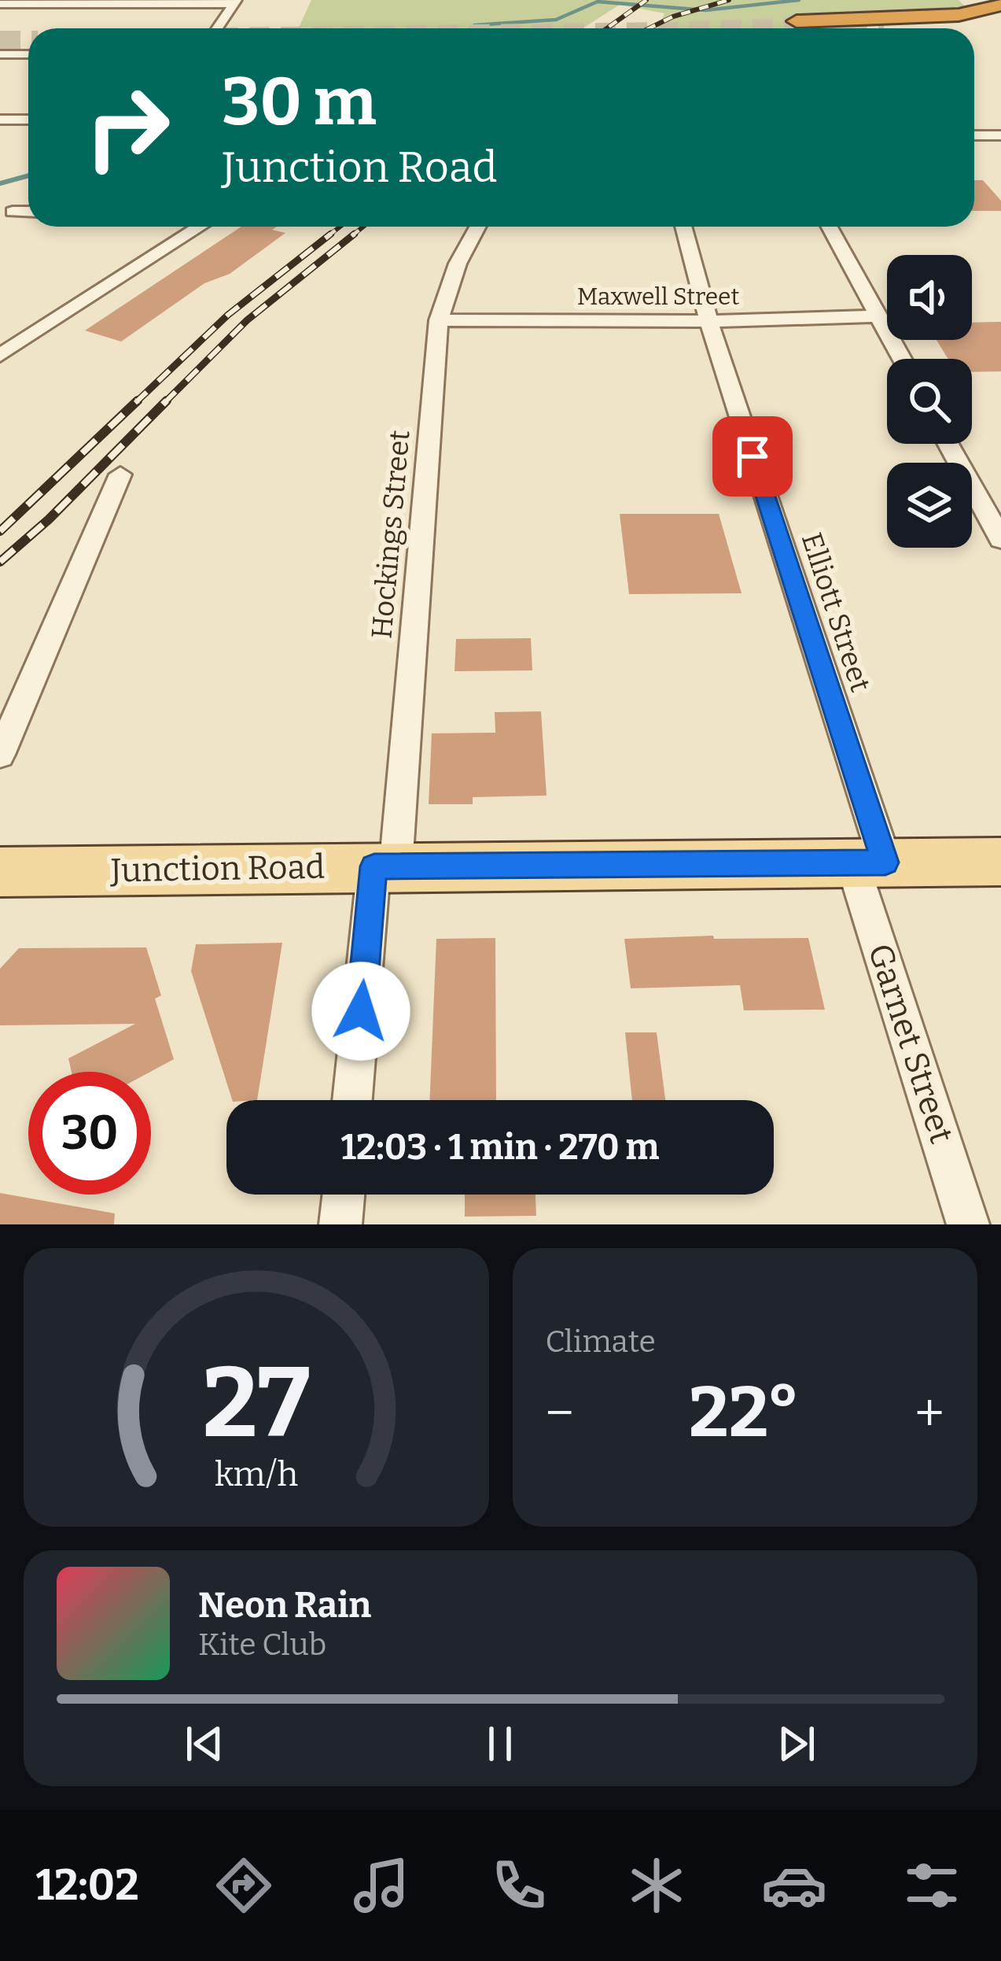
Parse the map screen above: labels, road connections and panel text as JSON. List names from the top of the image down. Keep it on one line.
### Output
{"streets":{"main road":["Junction Road"],"street":["Maxwell Street","Hockings Street","Elliott Street","Garnet Street"]},"crossings":[["Maxwell Street","Hockings Street"],["Maxwell Street","Elliott Street"],["Hockings Street","Junction Road"],["Elliott Street","Junction Road"],["Elliott Street","Garnet Street"],["Junction Road","Garnet Street"]],"page":{"turn":["30 m","Junction Road"],"limit":"30","trip":"12:03 · 1 min · 270 m","tile":"Climate","heat":["−","22°","+"],"song":["Neon Rain","Kite Club"],"tabs":"12:02","gauge":["27","km/h"]}}
